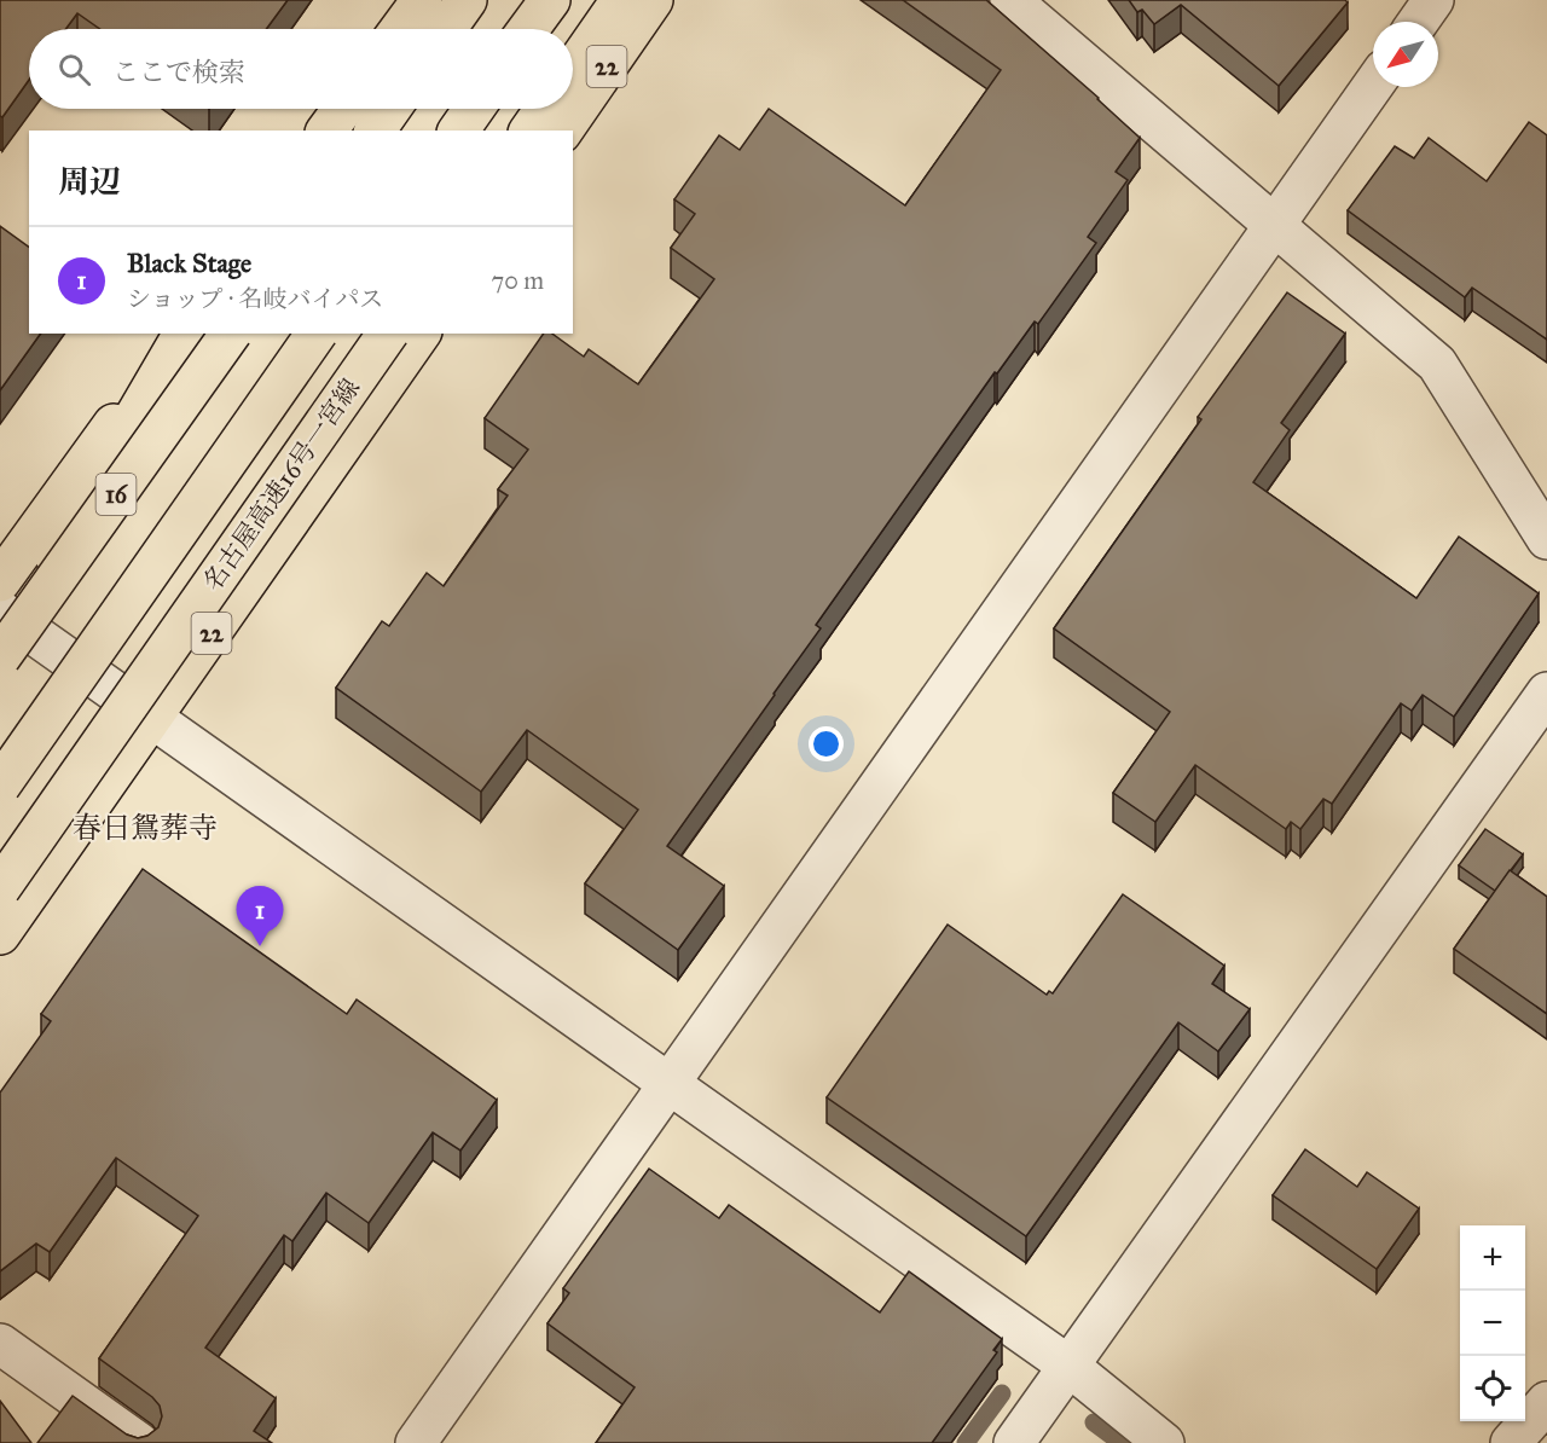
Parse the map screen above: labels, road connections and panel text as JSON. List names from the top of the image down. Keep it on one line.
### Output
{"streets":{"highway":["22","名古屋高速16号一宮線","16"]},"districts":["春日鴛葬寺"],"north":"bottom left","page":{"search":"ここで検索","heading":"周辺","list":[{"mark":"1","name":"Black Stage","note":"ショップ · 名岐バイパス","value":"70 m"}],"pins":"1","map_buttons":["+","−"]}}
